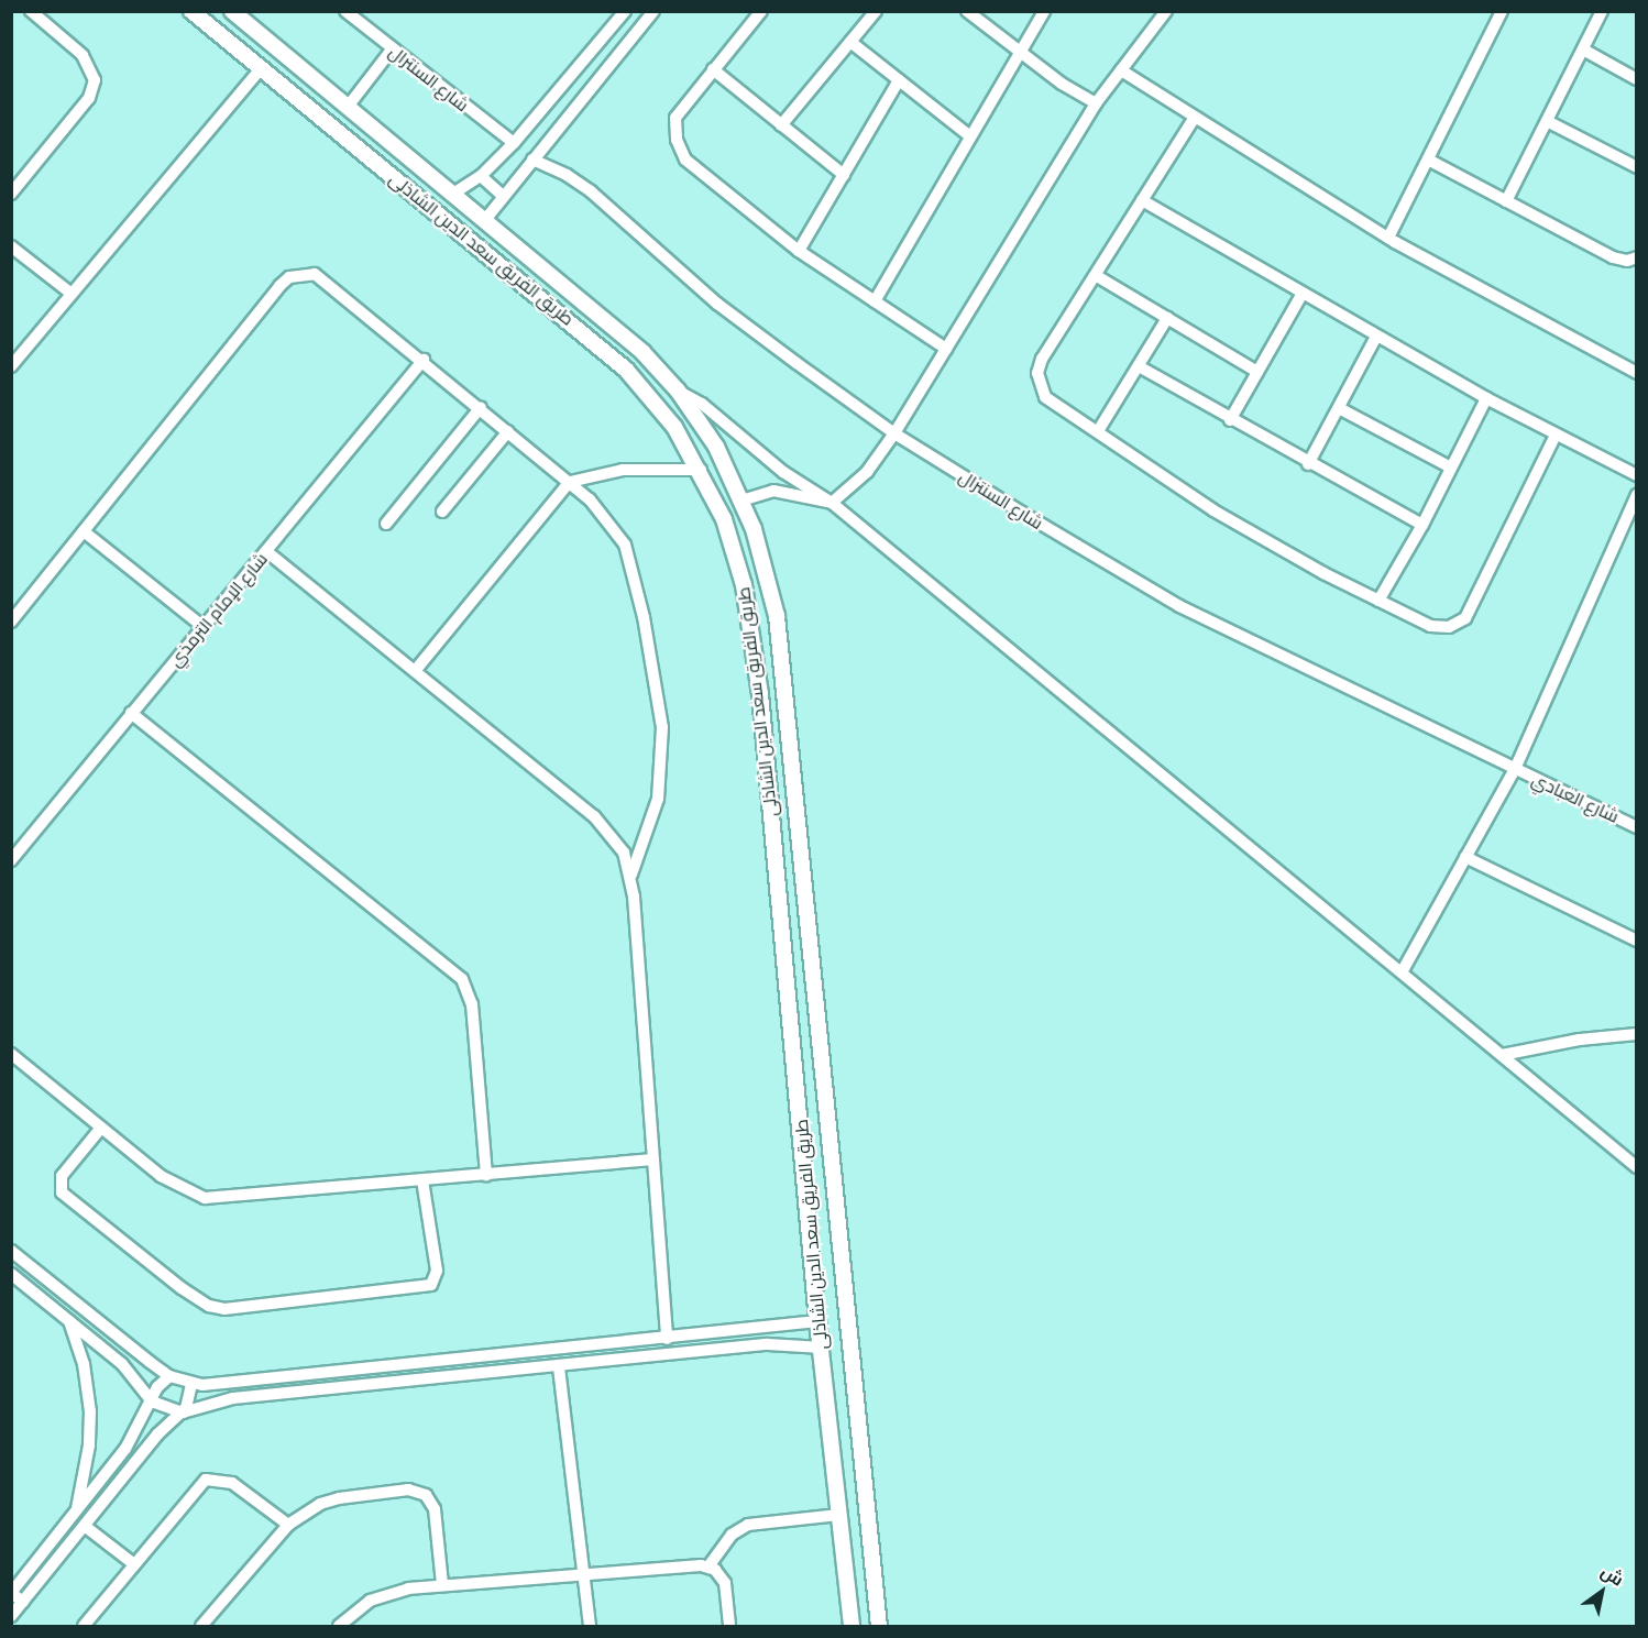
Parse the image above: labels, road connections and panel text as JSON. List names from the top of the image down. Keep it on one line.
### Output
{"streets":{"street":["شارع السنترال","طريق الفريق سعد الدين الشاذلى","شارع الإمام الترمذي","شارع العبادي"]},"crossings":[["شارع السنترال","شارع العبادي"]],"north":"top right"}
